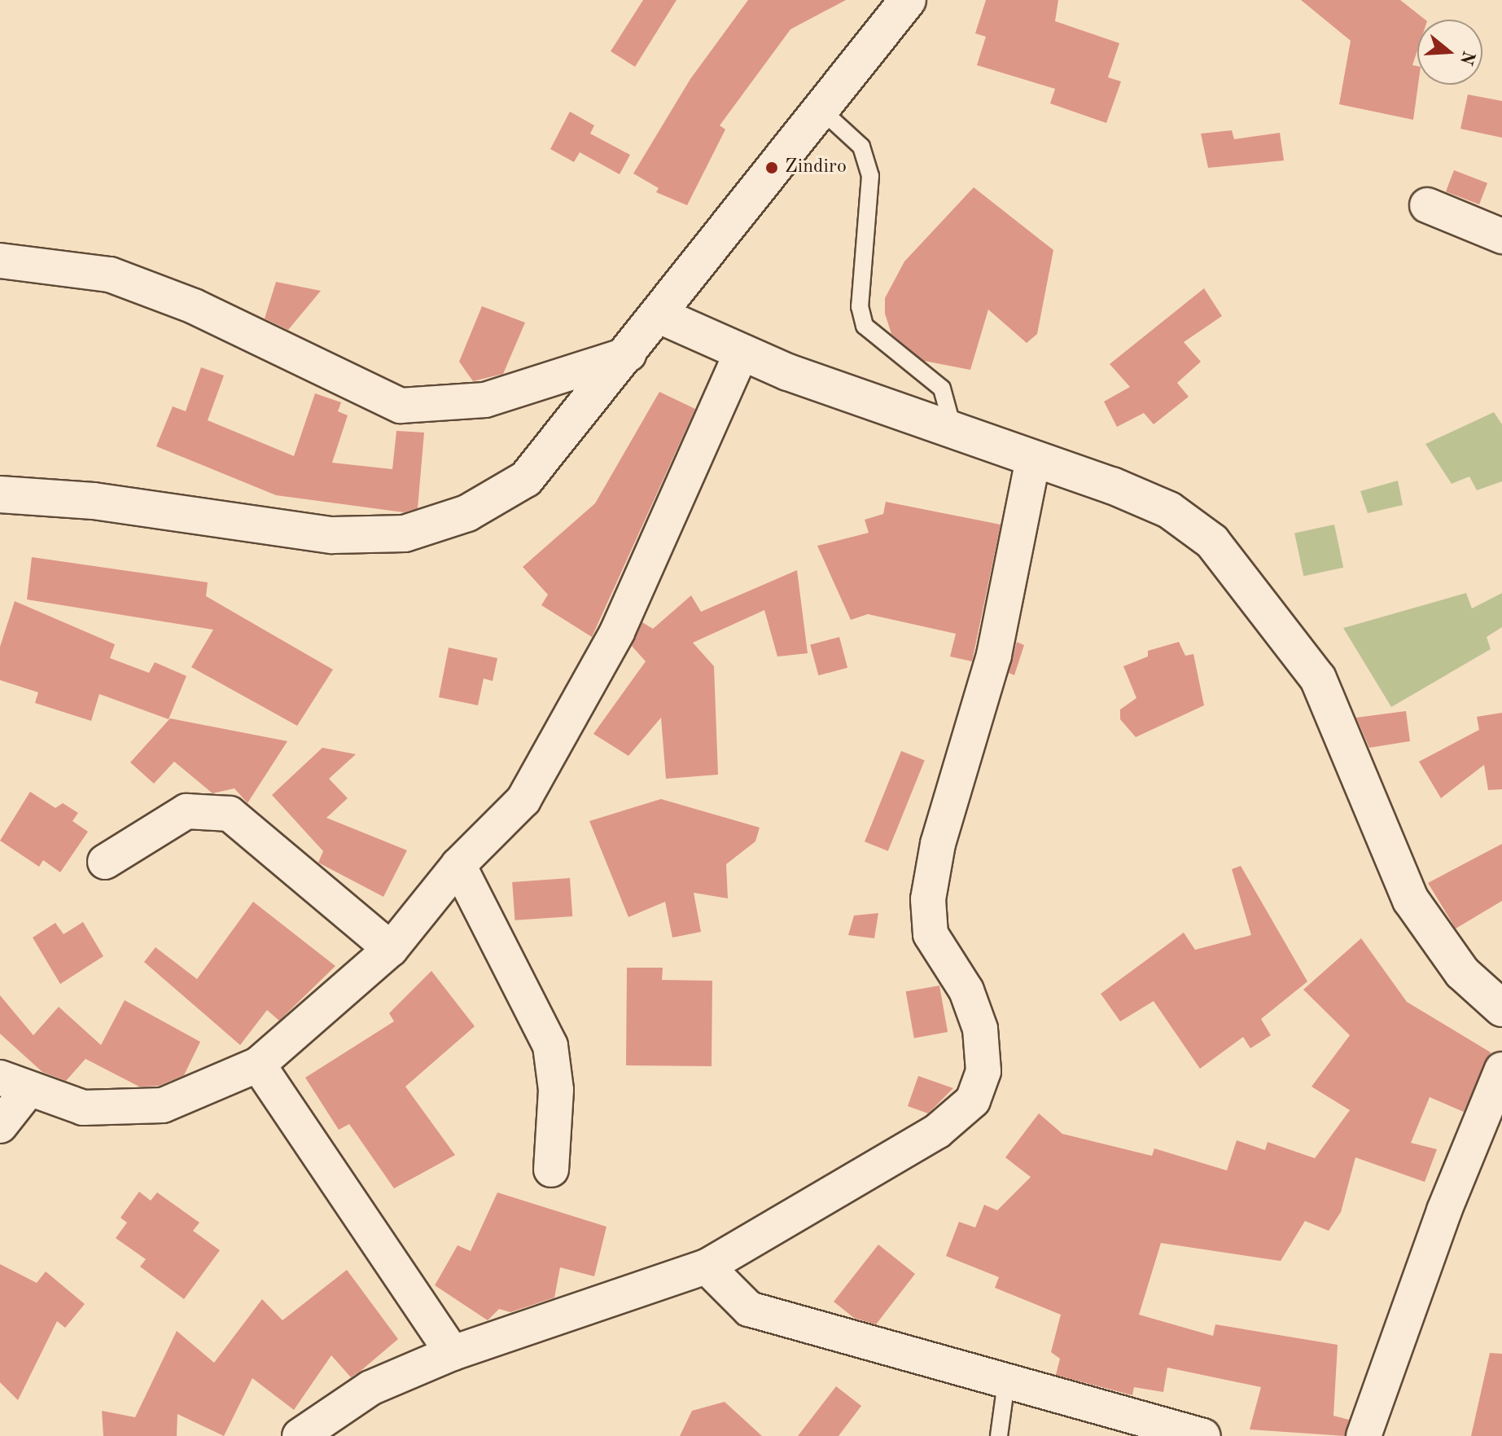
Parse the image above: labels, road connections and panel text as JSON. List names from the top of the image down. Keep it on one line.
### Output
{"places":["Zindiro"],"north":"right"}
